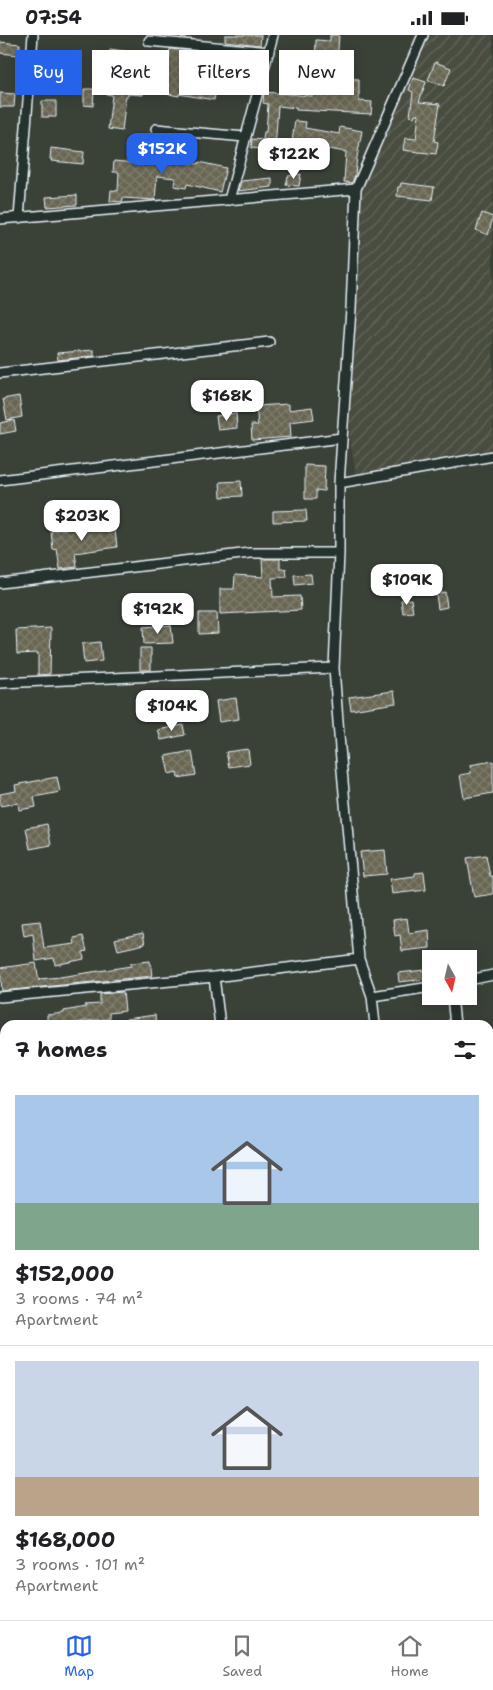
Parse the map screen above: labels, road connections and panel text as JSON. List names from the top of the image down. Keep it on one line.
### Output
{"north":"bottom","page":{"status":"07:54","chip":["Buy","Rent","Filters","New"],"price":["$152K","$122K","$168K","$203K","$109K","$192K","$104K"],"heading":"7 homes","list":[{"name":"$152,000","note":"3 rooms · 74 m² · Apartment"},{"name":"$168,000","note":"3 rooms · 101 m² · Apartment"}],"tabs":["Map","Saved","Home"]}}
